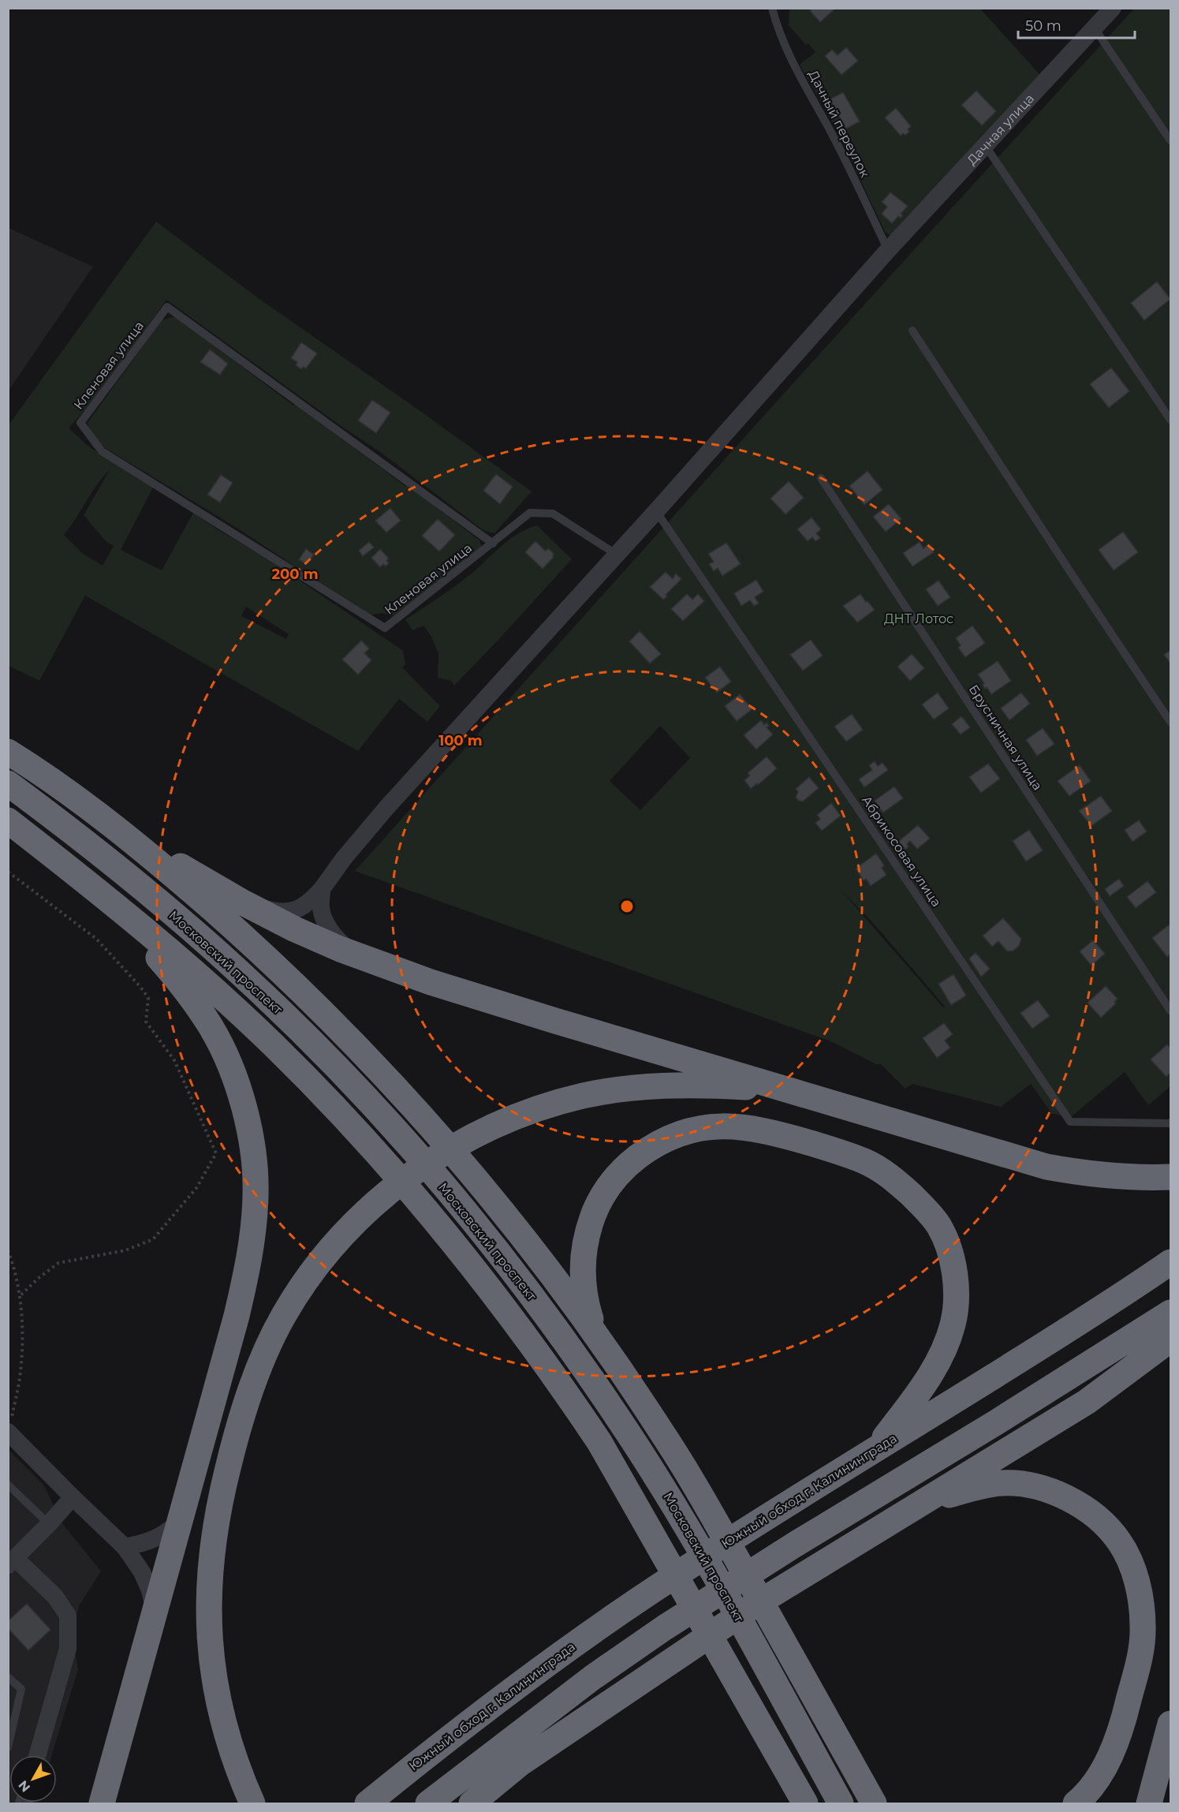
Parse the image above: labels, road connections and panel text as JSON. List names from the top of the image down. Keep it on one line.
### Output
{"streets":{"highway":["Московский проспект","Южный обход г. Калининграда"],"street":["Дачная улица"],"lane":["Дачный переулок","Кленовая улица","Брусничная улица","Абрикосовая улица"]},"crossings":[["Дачный переулок","Дачная улица"],["Дачная улица","Кленовая улица"],["Дачная улица","Абрикосовая улица"]],"parks":["ДНТ Лотос"],"scale_bar":"50 m","north":"bottom left","rings":["200 m","100 m"]}
